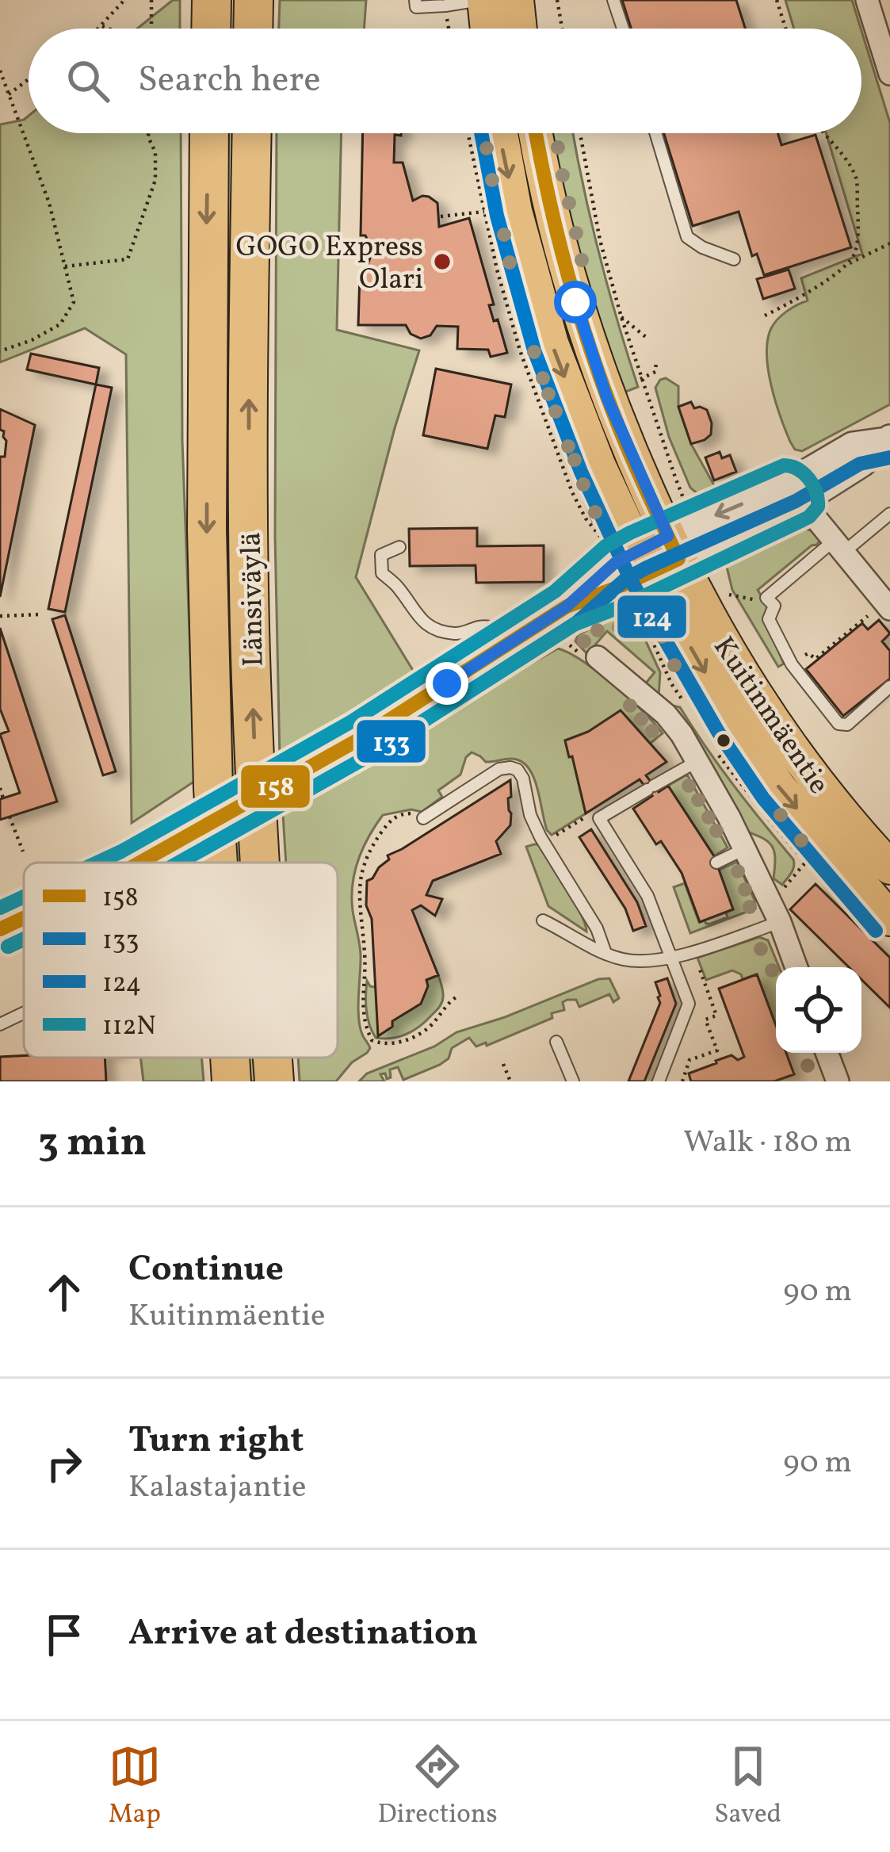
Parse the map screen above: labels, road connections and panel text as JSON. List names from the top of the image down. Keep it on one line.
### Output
{"streets":{"highway":["Länsiväylä"],"main road":["Kuitinmäentie"]},"places":["GOGO Express Olari"],"lines":["transit line 158","transit line 124","transit line 133","transit line 112N"],"legend":["158","133","124","112N"],"page":{"search":"Search here","heading":["3 min","Walk · 180 m"],"list":[["Continue","Kuitinmäentie","90 m"],["Turn right","Kalastajantie","90 m"],"Arrive at destination"],"nav":["Map","Directions","Saved"]}}
